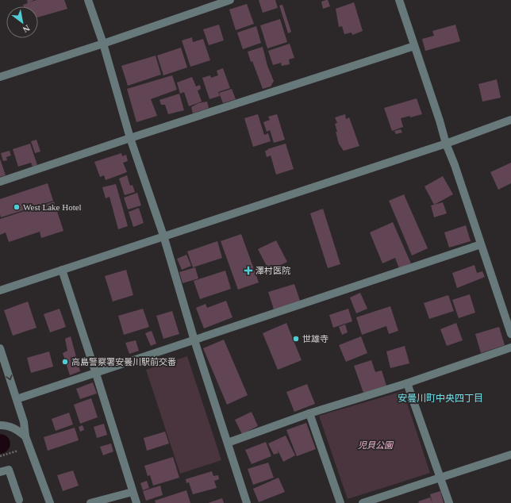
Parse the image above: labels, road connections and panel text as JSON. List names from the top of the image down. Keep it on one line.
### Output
{"districts":["安曇川町中央四丁目"],"parks":["児貝公園"],"places":{"other":["West Lake Hotel","世雄寺","高島警察署安曇川駅前交番"],"health":["澤村医院"]},"north":"bottom right"}
